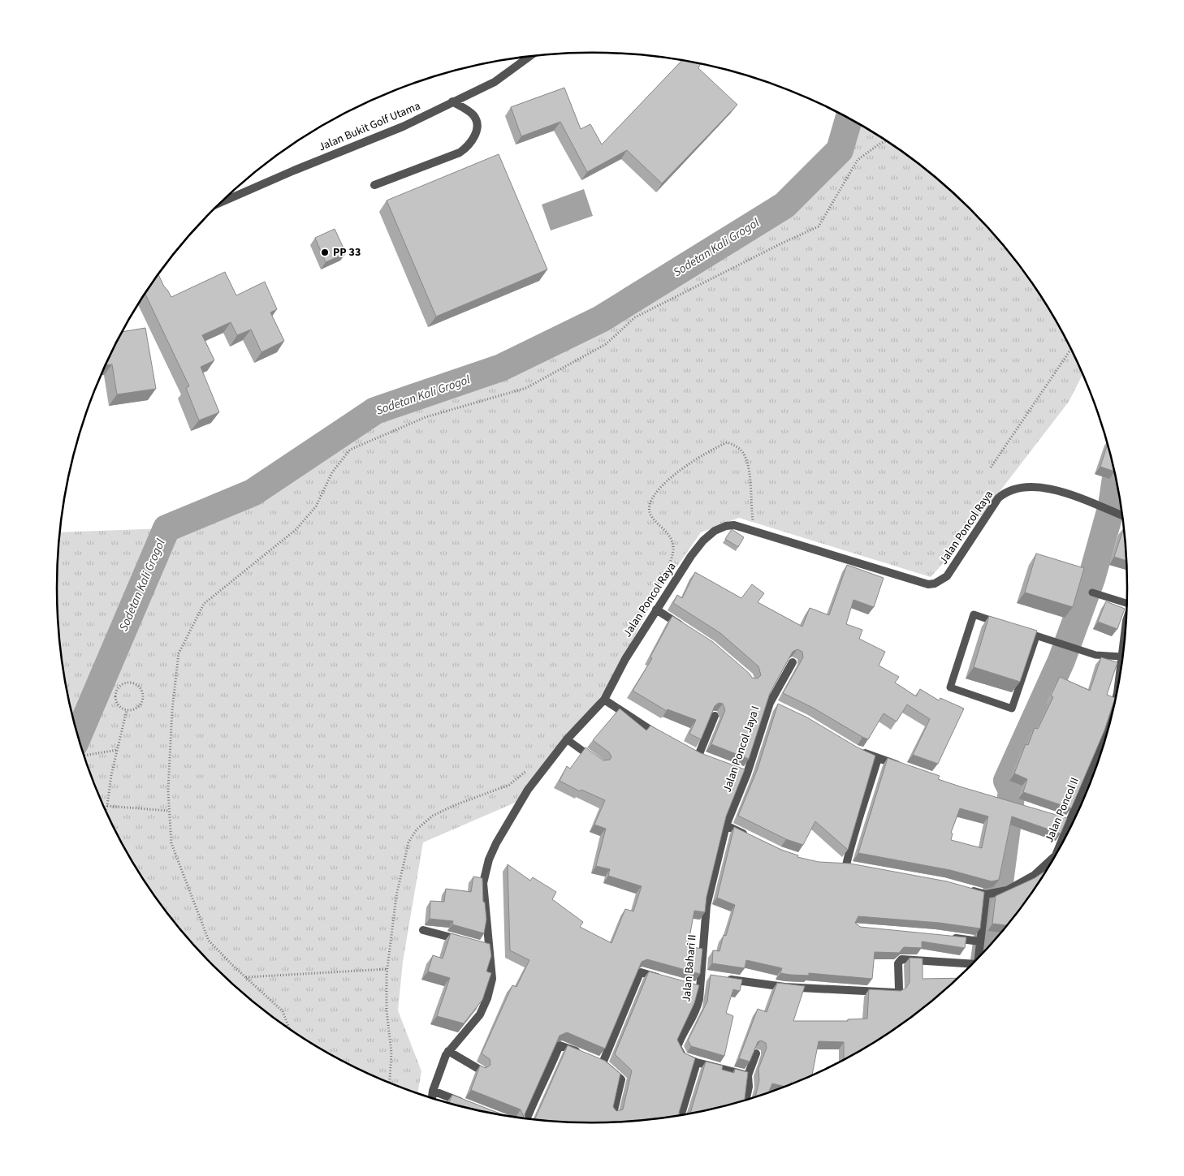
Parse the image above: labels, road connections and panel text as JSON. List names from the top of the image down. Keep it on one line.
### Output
{"streets":{"street":["Jalan Bukit Golf Utama","Jalan Poncol Raya","Jalan Poncol Jaya I","Jalan Poncol II","Jalan Bahari II"]},"crossings":[["Jalan Poncol Jaya I","Jalan Bahari II"]],"water":["Sodetan Kali Grogol"],"places":["PP 33"]}
